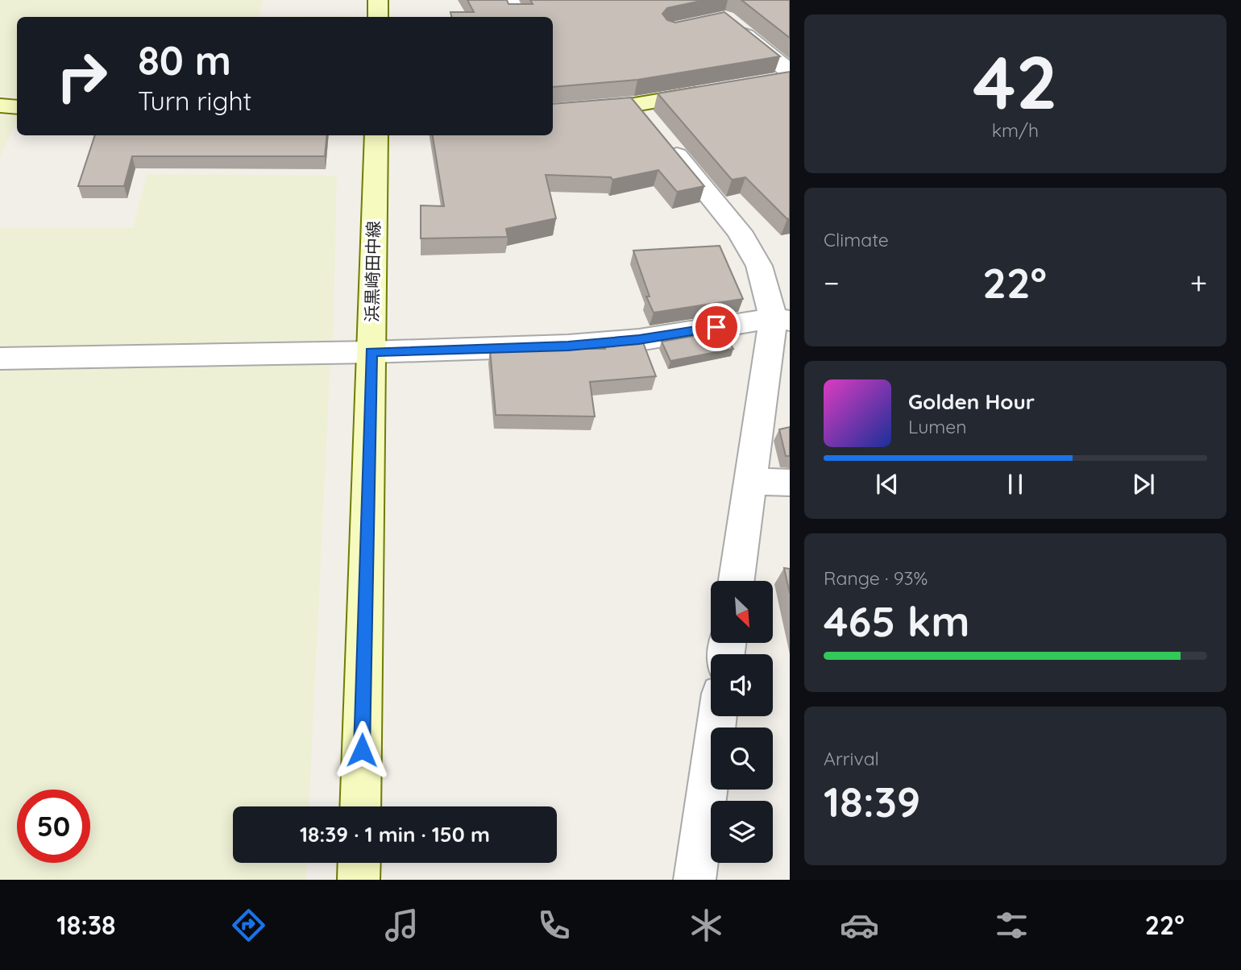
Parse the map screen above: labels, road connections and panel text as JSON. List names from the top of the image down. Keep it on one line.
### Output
{"streets":{"main road":["浜黒崎田中線"]},"north":"bottom right","page":{"tile":[["42","km/h"],"Climate",["Range · 93%","465 km"],["Arrival","18:39"]],"turn":["80 m","Turn right"],"heat":["−","22°","+"],"song":["Golden Hour","Lumen"],"limit":"50","trip":"18:39 · 1 min · 150 m","tabs":["18:38","22°"]}}
